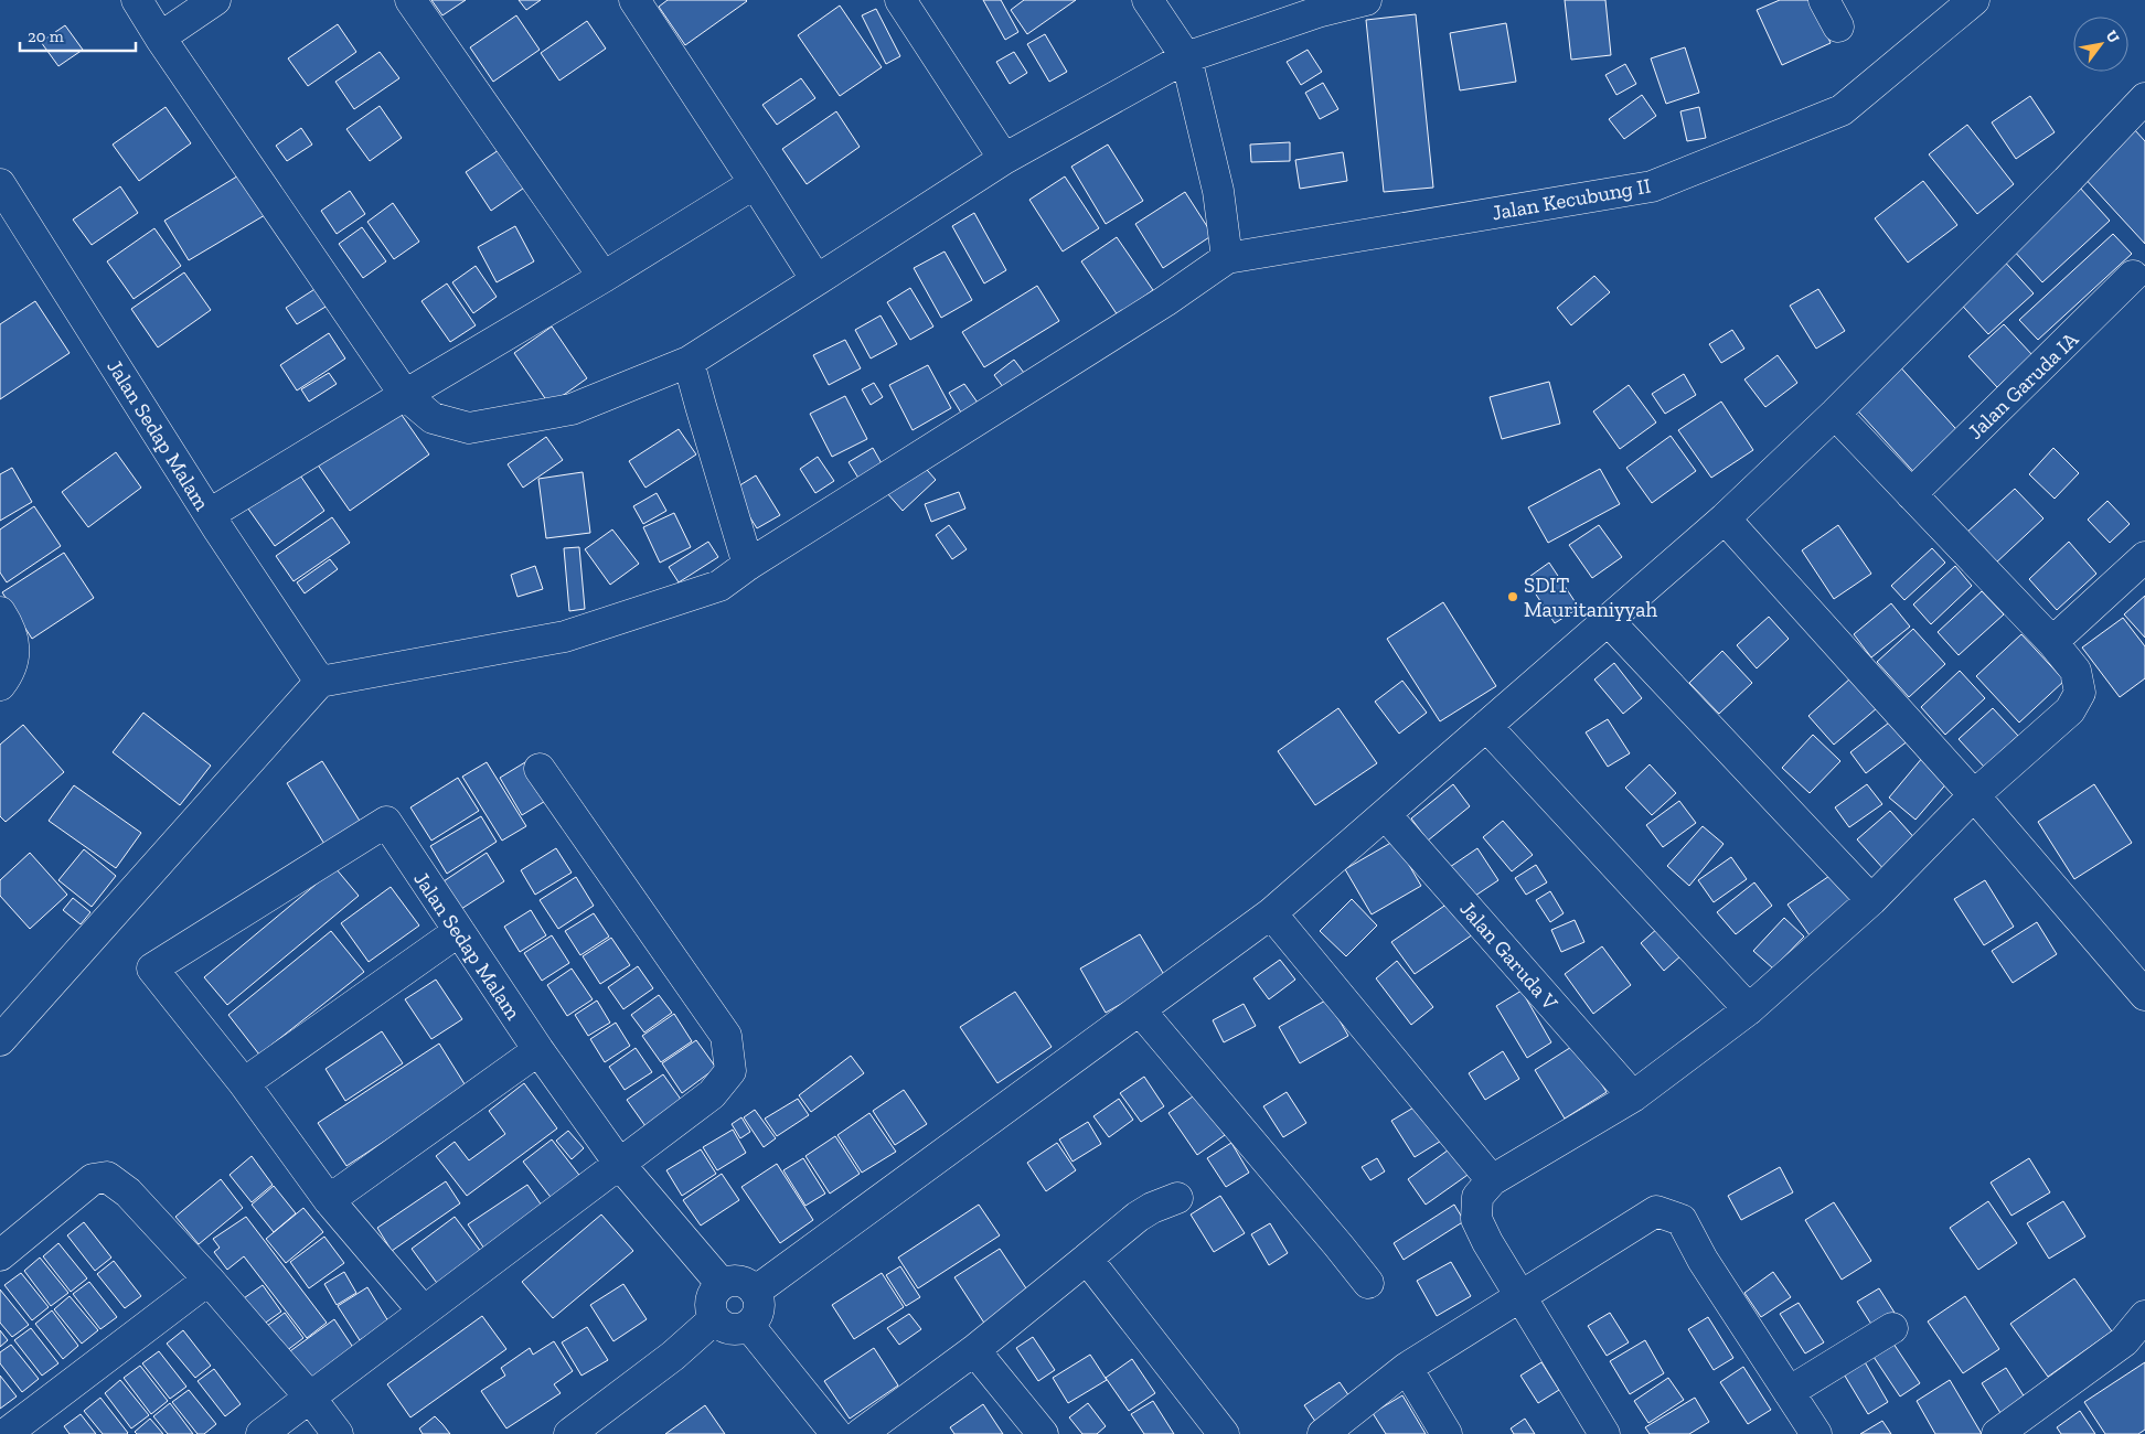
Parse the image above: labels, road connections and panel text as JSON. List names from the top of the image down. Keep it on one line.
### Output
{"streets":{"street":["Jalan Kecubung II","Jalan Garuda IA","Jalan Sedap Malam","Jalan Garuda V"]},"crossings":[["Jalan Kecubung II","Jalan Sedap Malam"]],"places":["SDIT Mauritaniyyah"],"scale_bar":"20 m","north":"top right"}
